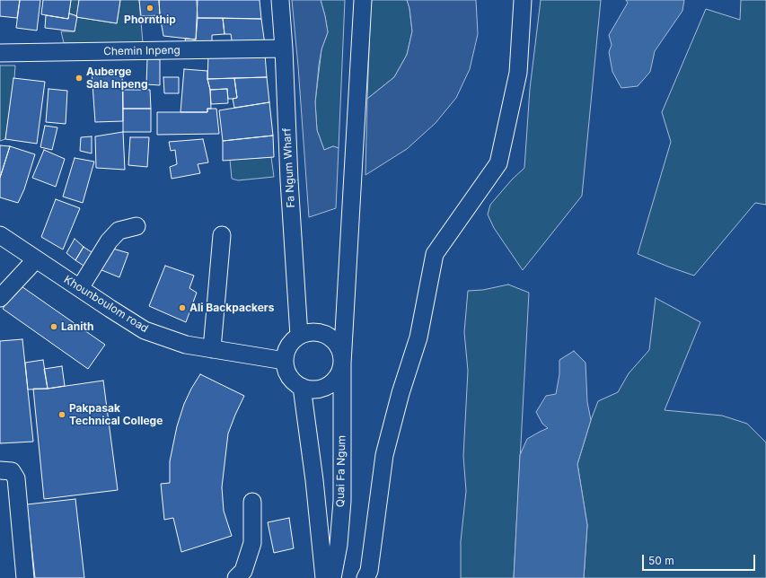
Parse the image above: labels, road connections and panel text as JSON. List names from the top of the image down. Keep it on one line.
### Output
{"streets":{"street":["Chemin Inpeng","Fa Ngum Wharf","Khounboulom road","Quai Fa Ngum"]},"crossings":[["Chemin Inpeng","Fa Ngum Wharf"],["Fa Ngum Wharf","Khounboulom road"],["Fa Ngum Wharf","Quai Fa Ngum"],["Khounboulom road","Quai Fa Ngum"]],"places":["Phornthip","Auberge Sala Inpeng","Ali Backpackers","Lanith","Pakpasak Technical College"],"scale_bar":"50 m"}
